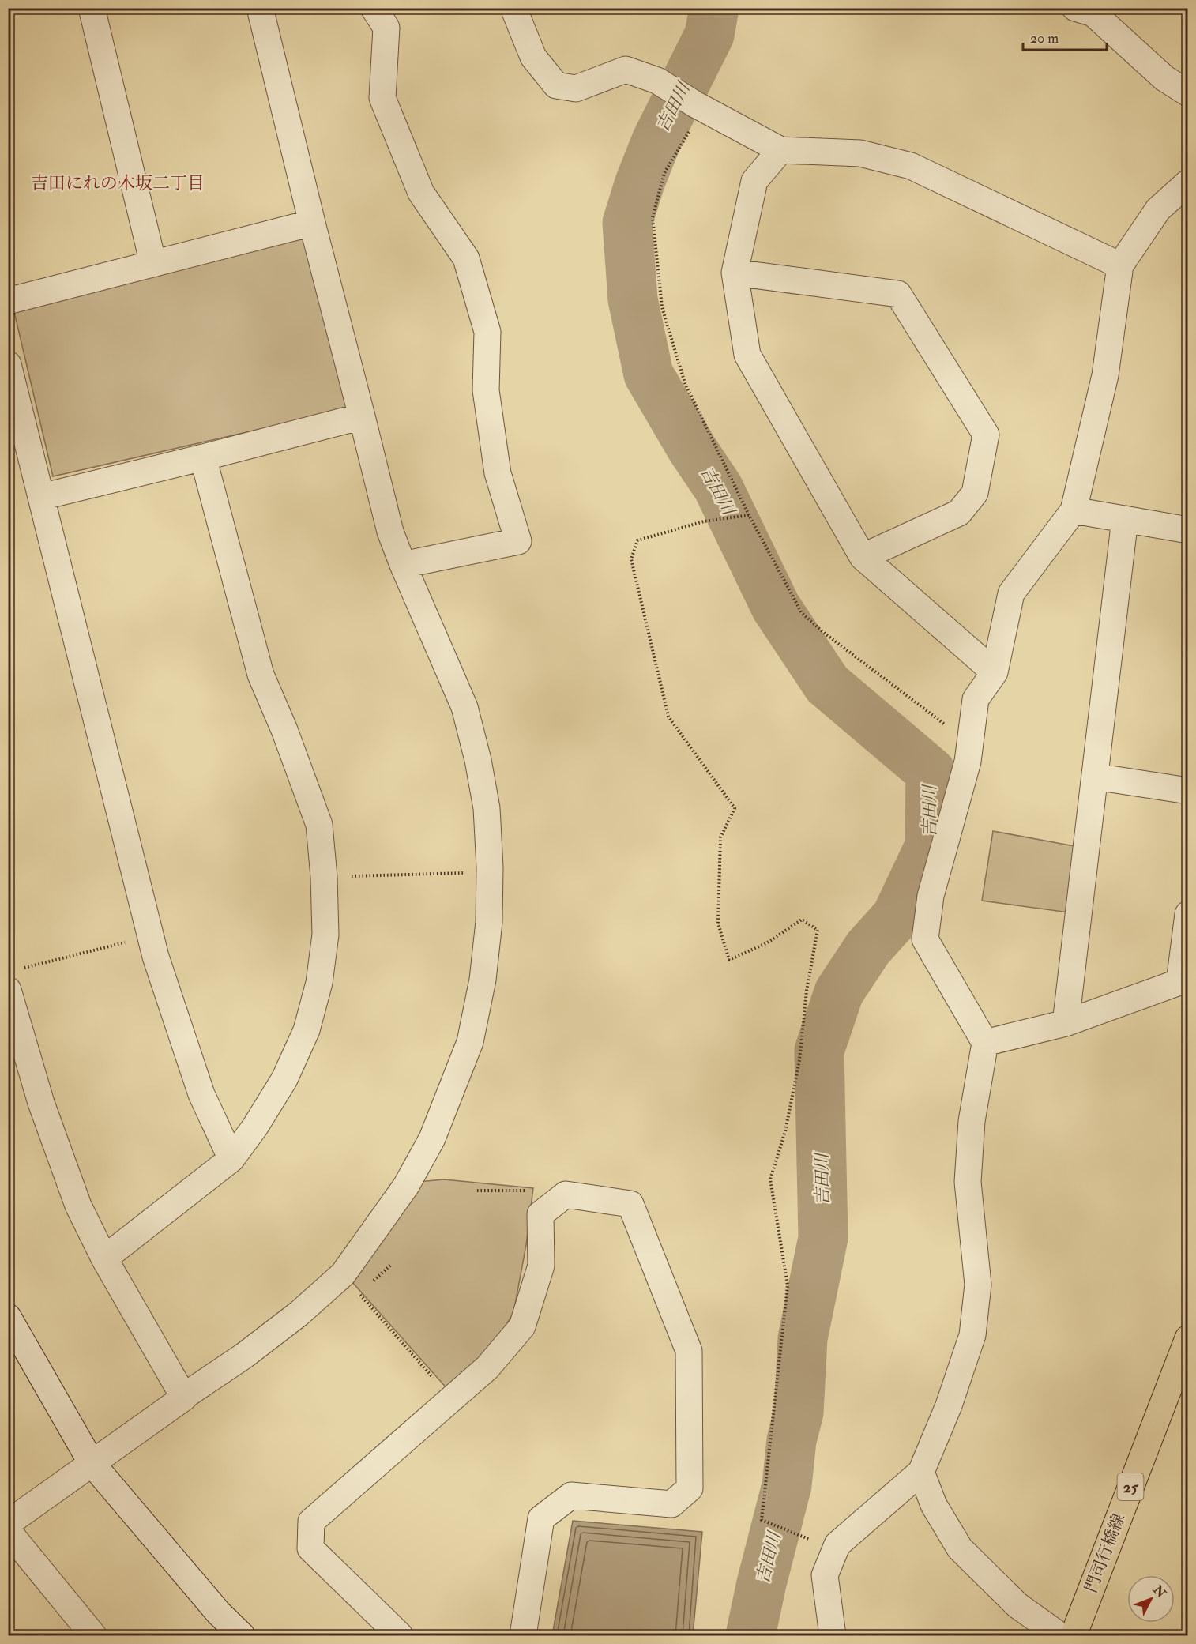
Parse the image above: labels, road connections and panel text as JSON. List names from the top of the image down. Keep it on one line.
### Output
{"streets":{"main road":["25","門司行橋線"]},"districts":["吉田にれの木坂二丁目"],"water":["吉田川"],"scale_bar":"20 m","north":"top right"}
